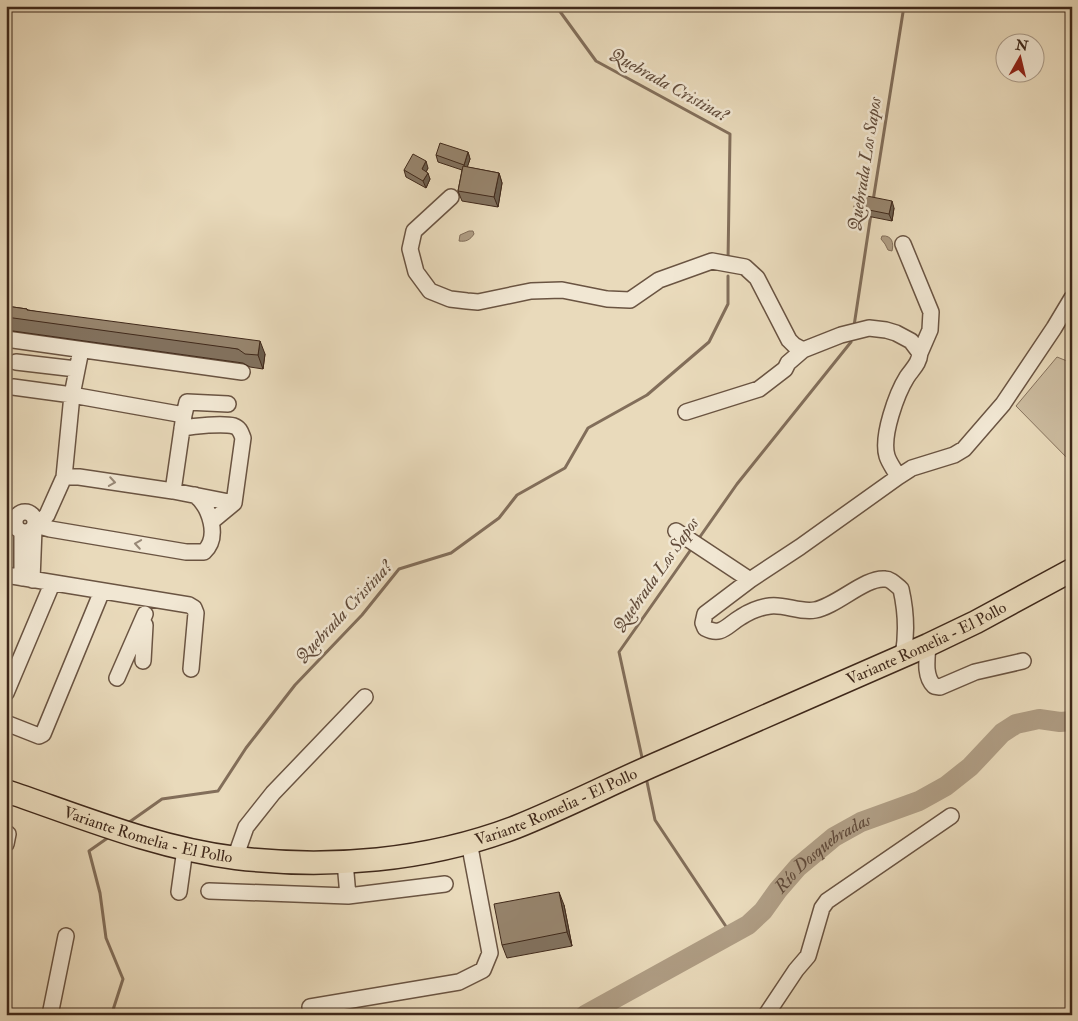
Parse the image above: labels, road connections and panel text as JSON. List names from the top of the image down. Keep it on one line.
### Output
{"streets":{"highway":["Variante Romelia - El Pollo"]},"water":["Quebrada Cristina?","Quebrada Los Sapos","Río Dosquebradas"],"north":"top"}
